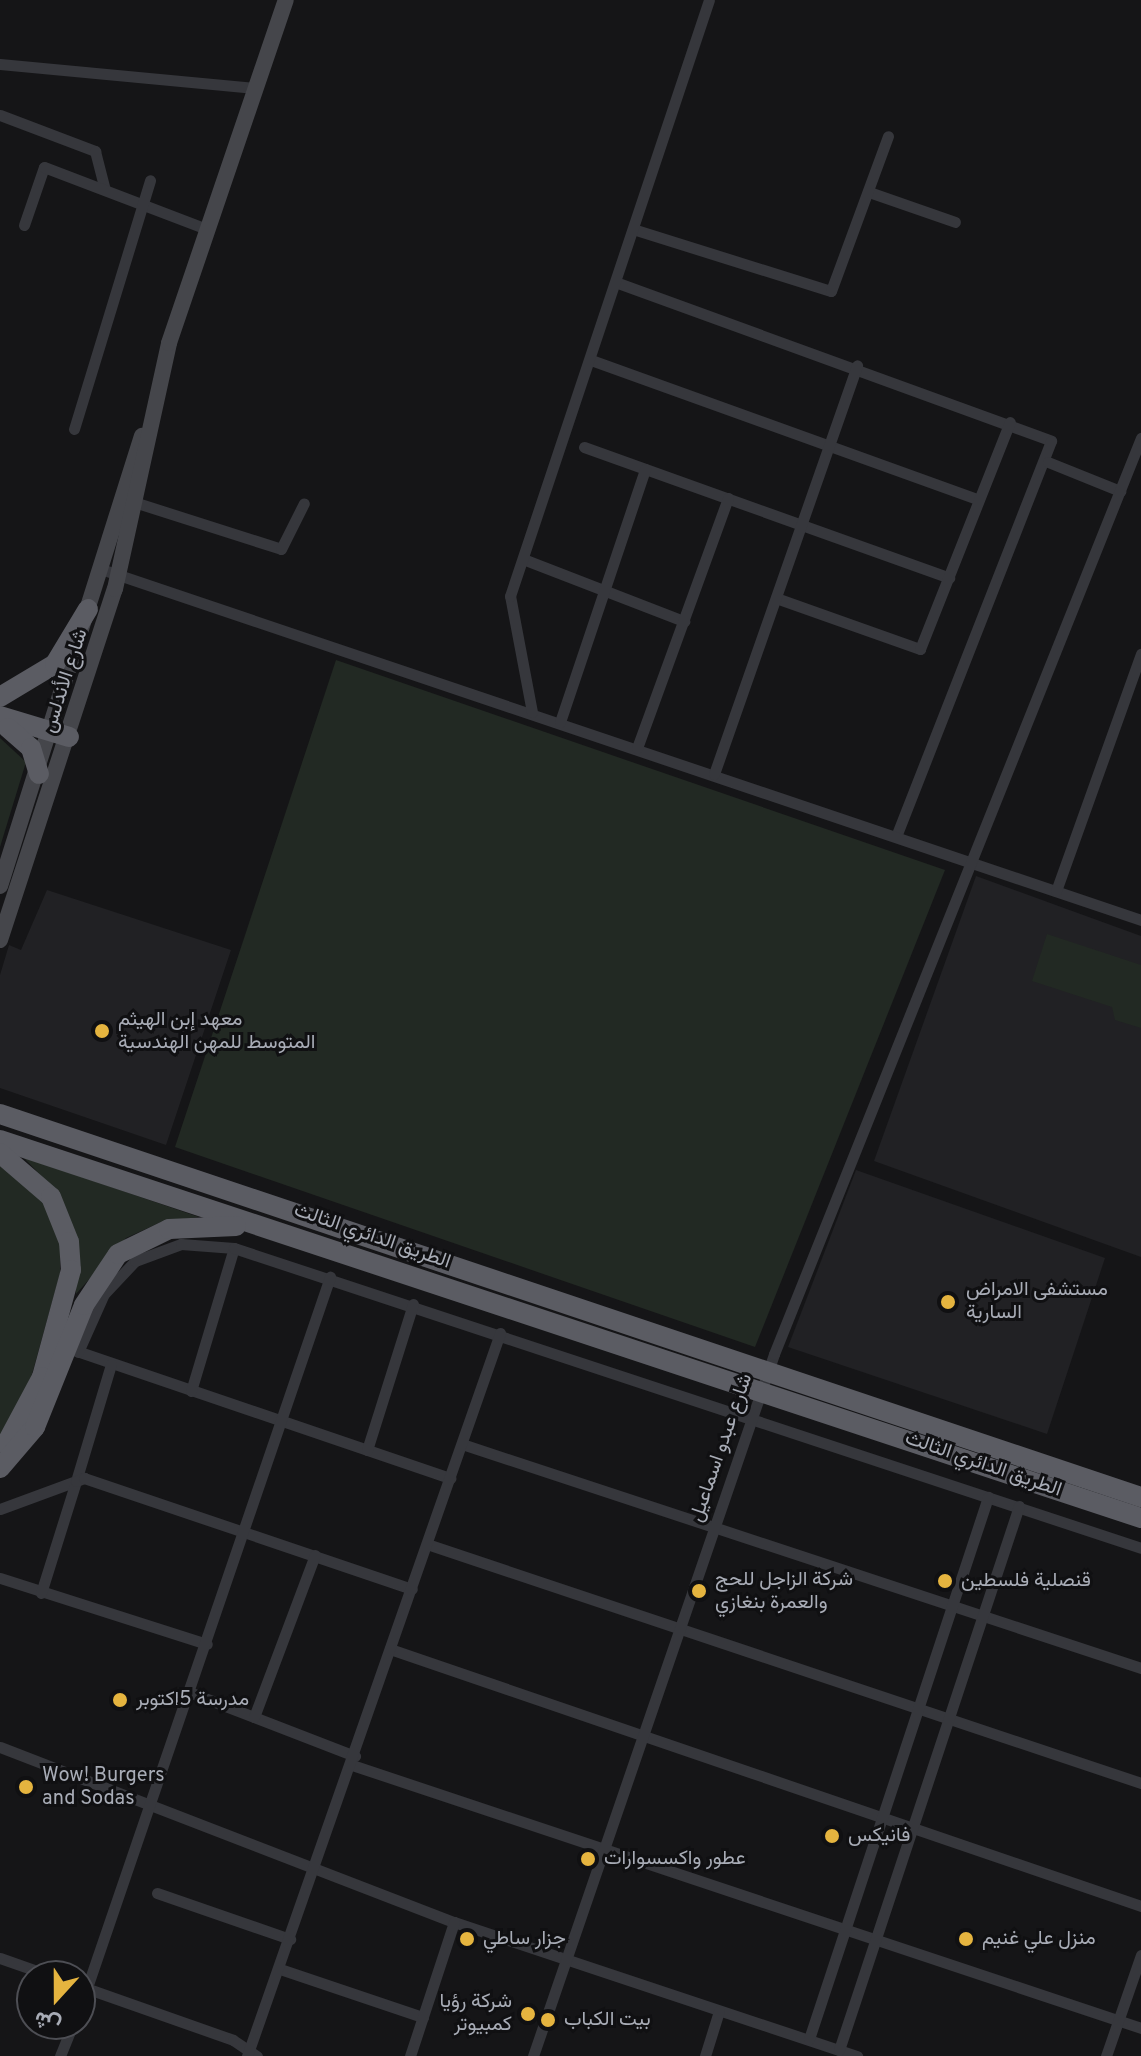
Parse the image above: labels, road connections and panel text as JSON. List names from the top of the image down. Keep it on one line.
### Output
{"streets":{"highway":["الطريق الدائري الثالث"],"main road":["شارع الأندلس"],"street":["شارع عبدو اسماعيل"]},"places":["معهد إبن الهيثم المتوسط للمهن الهندسية","مستشفى الامراض السارية","قنصلية فلسطين","شركة الزاجل للحج والعمرة بنغازي","مدرسة 5اكتوبر","Wow! Burgers and Sodas","فانيكس","عطور واكسسوارات","جزار ساطي","منزل علي غنيم","شركة رؤيا كمبيوتر","بيت الكباب"],"north":"bottom"}
